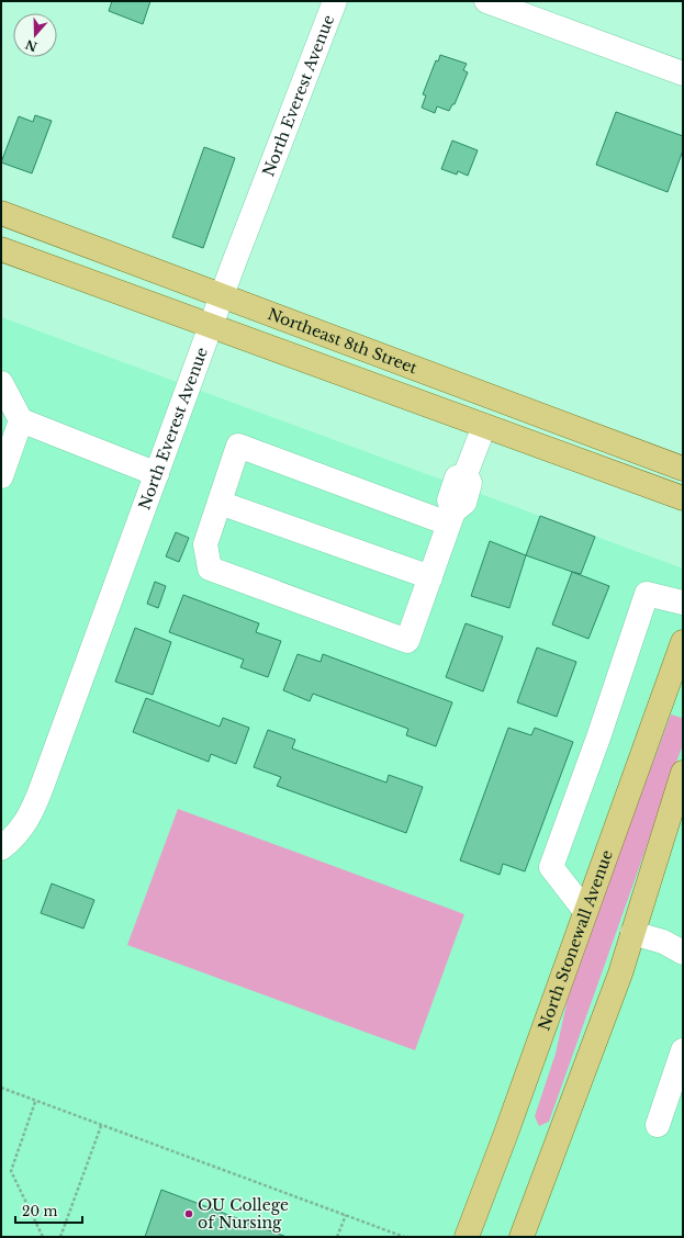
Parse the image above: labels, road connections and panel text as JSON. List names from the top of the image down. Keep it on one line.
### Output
{"streets":{"main road":["Northeast 8th Street","North Stonewall Avenue"],"street":["North Everest Avenue"]},"crossings":[["North Everest Avenue","Northeast 8th Street"]],"places":["OU College of Nursing"],"scale_bar":"20 m","north":"bottom"}
